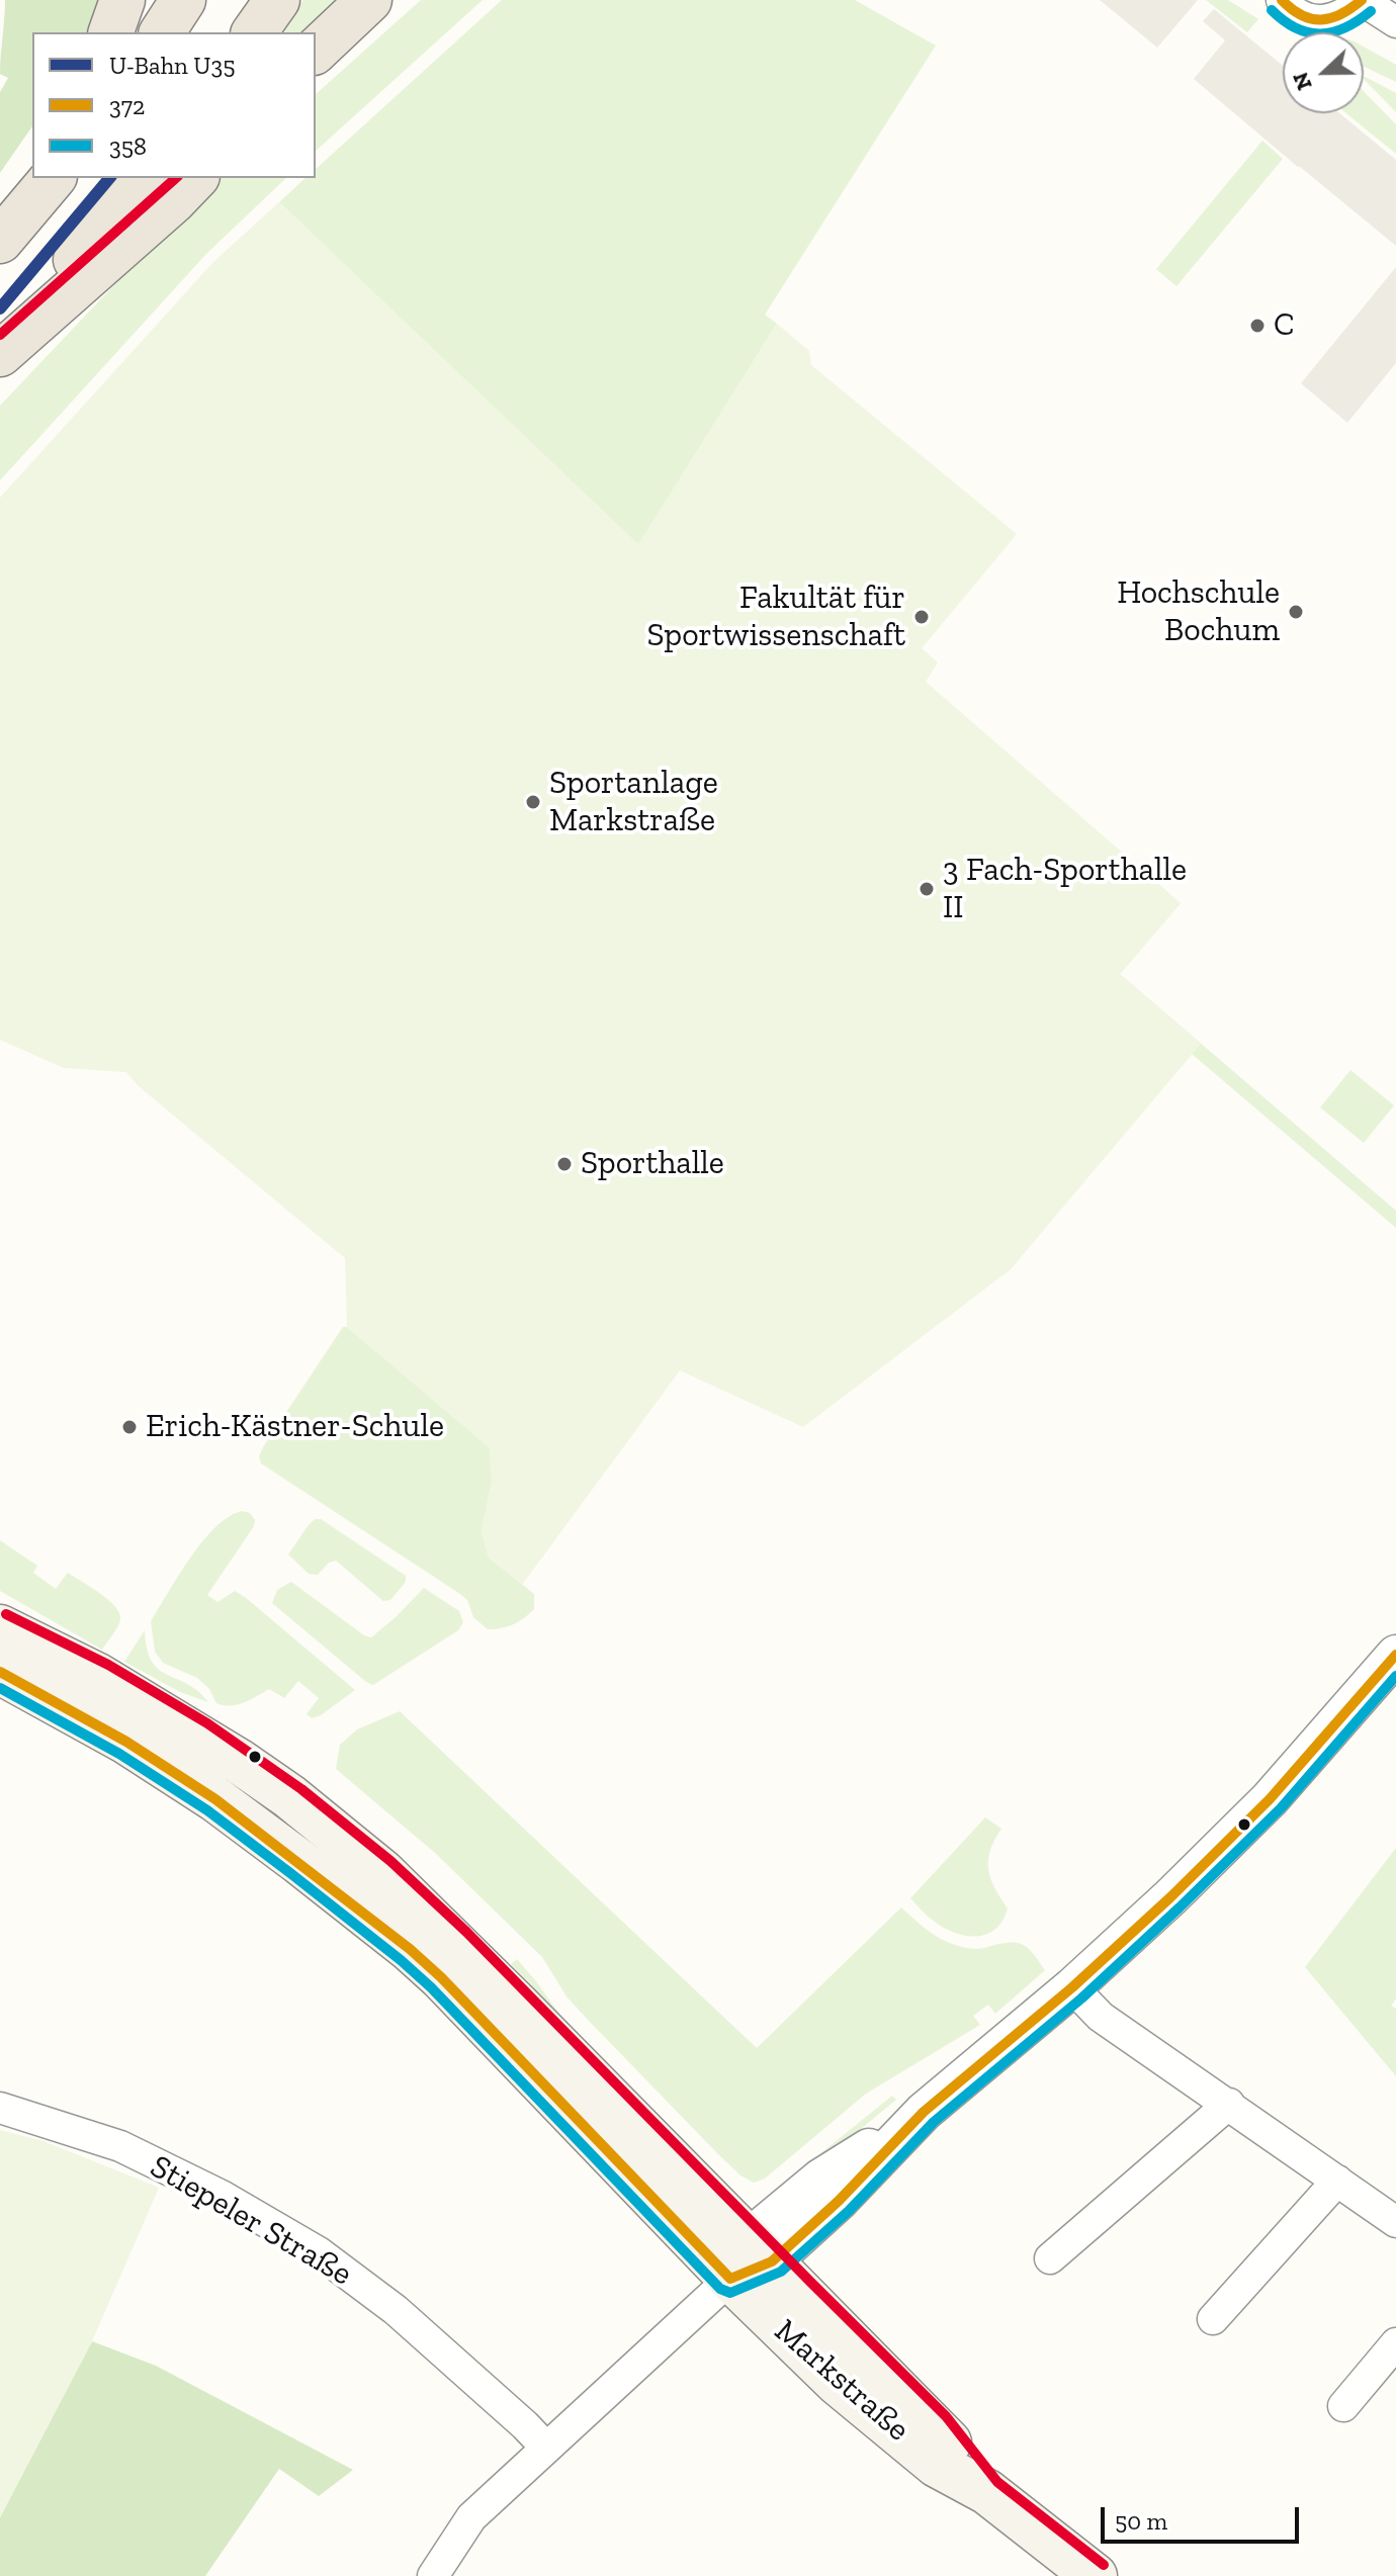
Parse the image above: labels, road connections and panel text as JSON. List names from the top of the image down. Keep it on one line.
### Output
{"streets":{"main road":["Markstraße"],"street":["Stiepeler Straße"]},"places":["C","Hochschule Bochum","Fakultät für Sportwissenschaft","Sportanlage Markstraße","3 Fach-Sporthalle II","Sporthalle","Erich-Kästner-Schule"],"lines":["transit line 372","transit line 358","metro line U35"],"legend":["U-Bahn U35","372","358"],"scale_bar":"50 m","north":"left"}
